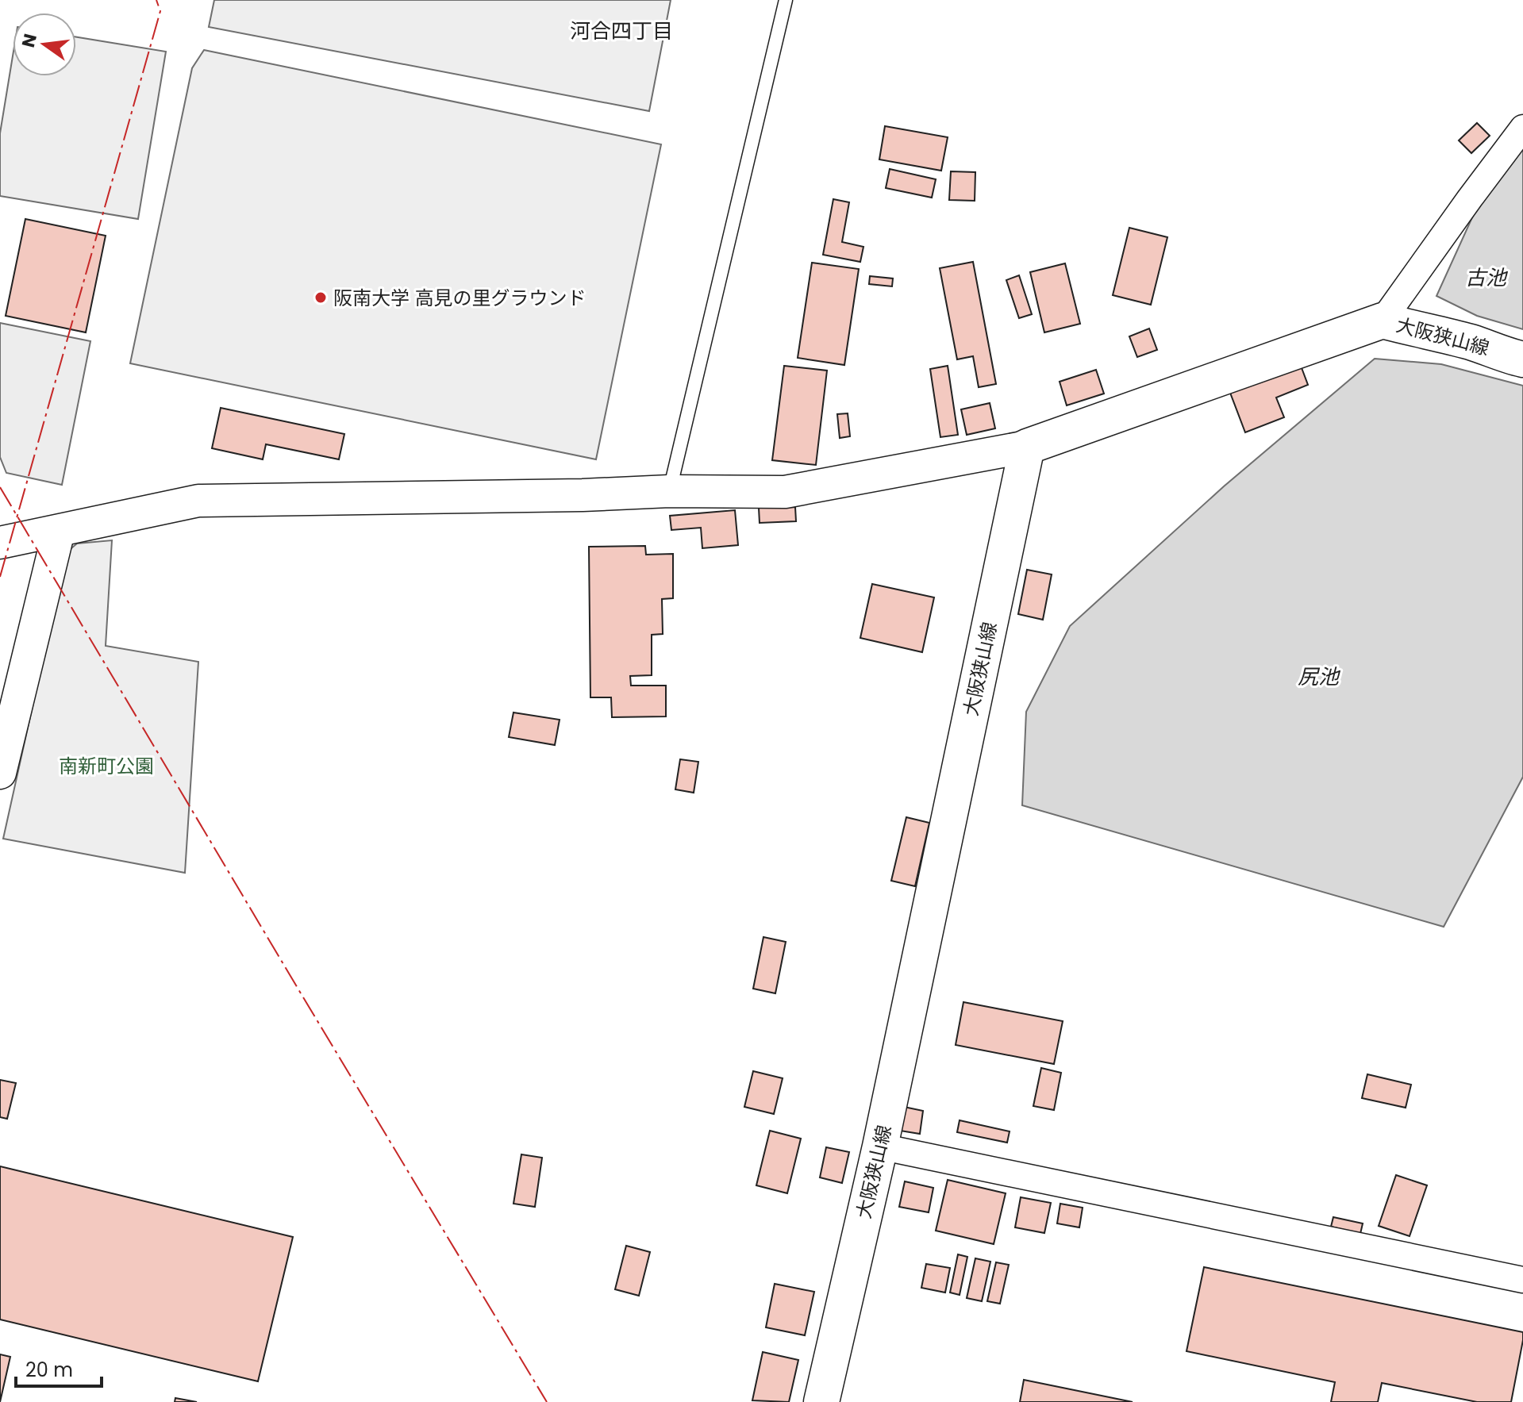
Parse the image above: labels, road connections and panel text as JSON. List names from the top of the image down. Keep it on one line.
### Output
{"streets":{"main road":["大阪狭山線"]},"districts":["河合四丁目"],"water":["古池","尻池"],"parks":["南新町公園"],"places":["阪南大学 高見の里グラウンド"],"scale_bar":"20 m","north":"left"}
